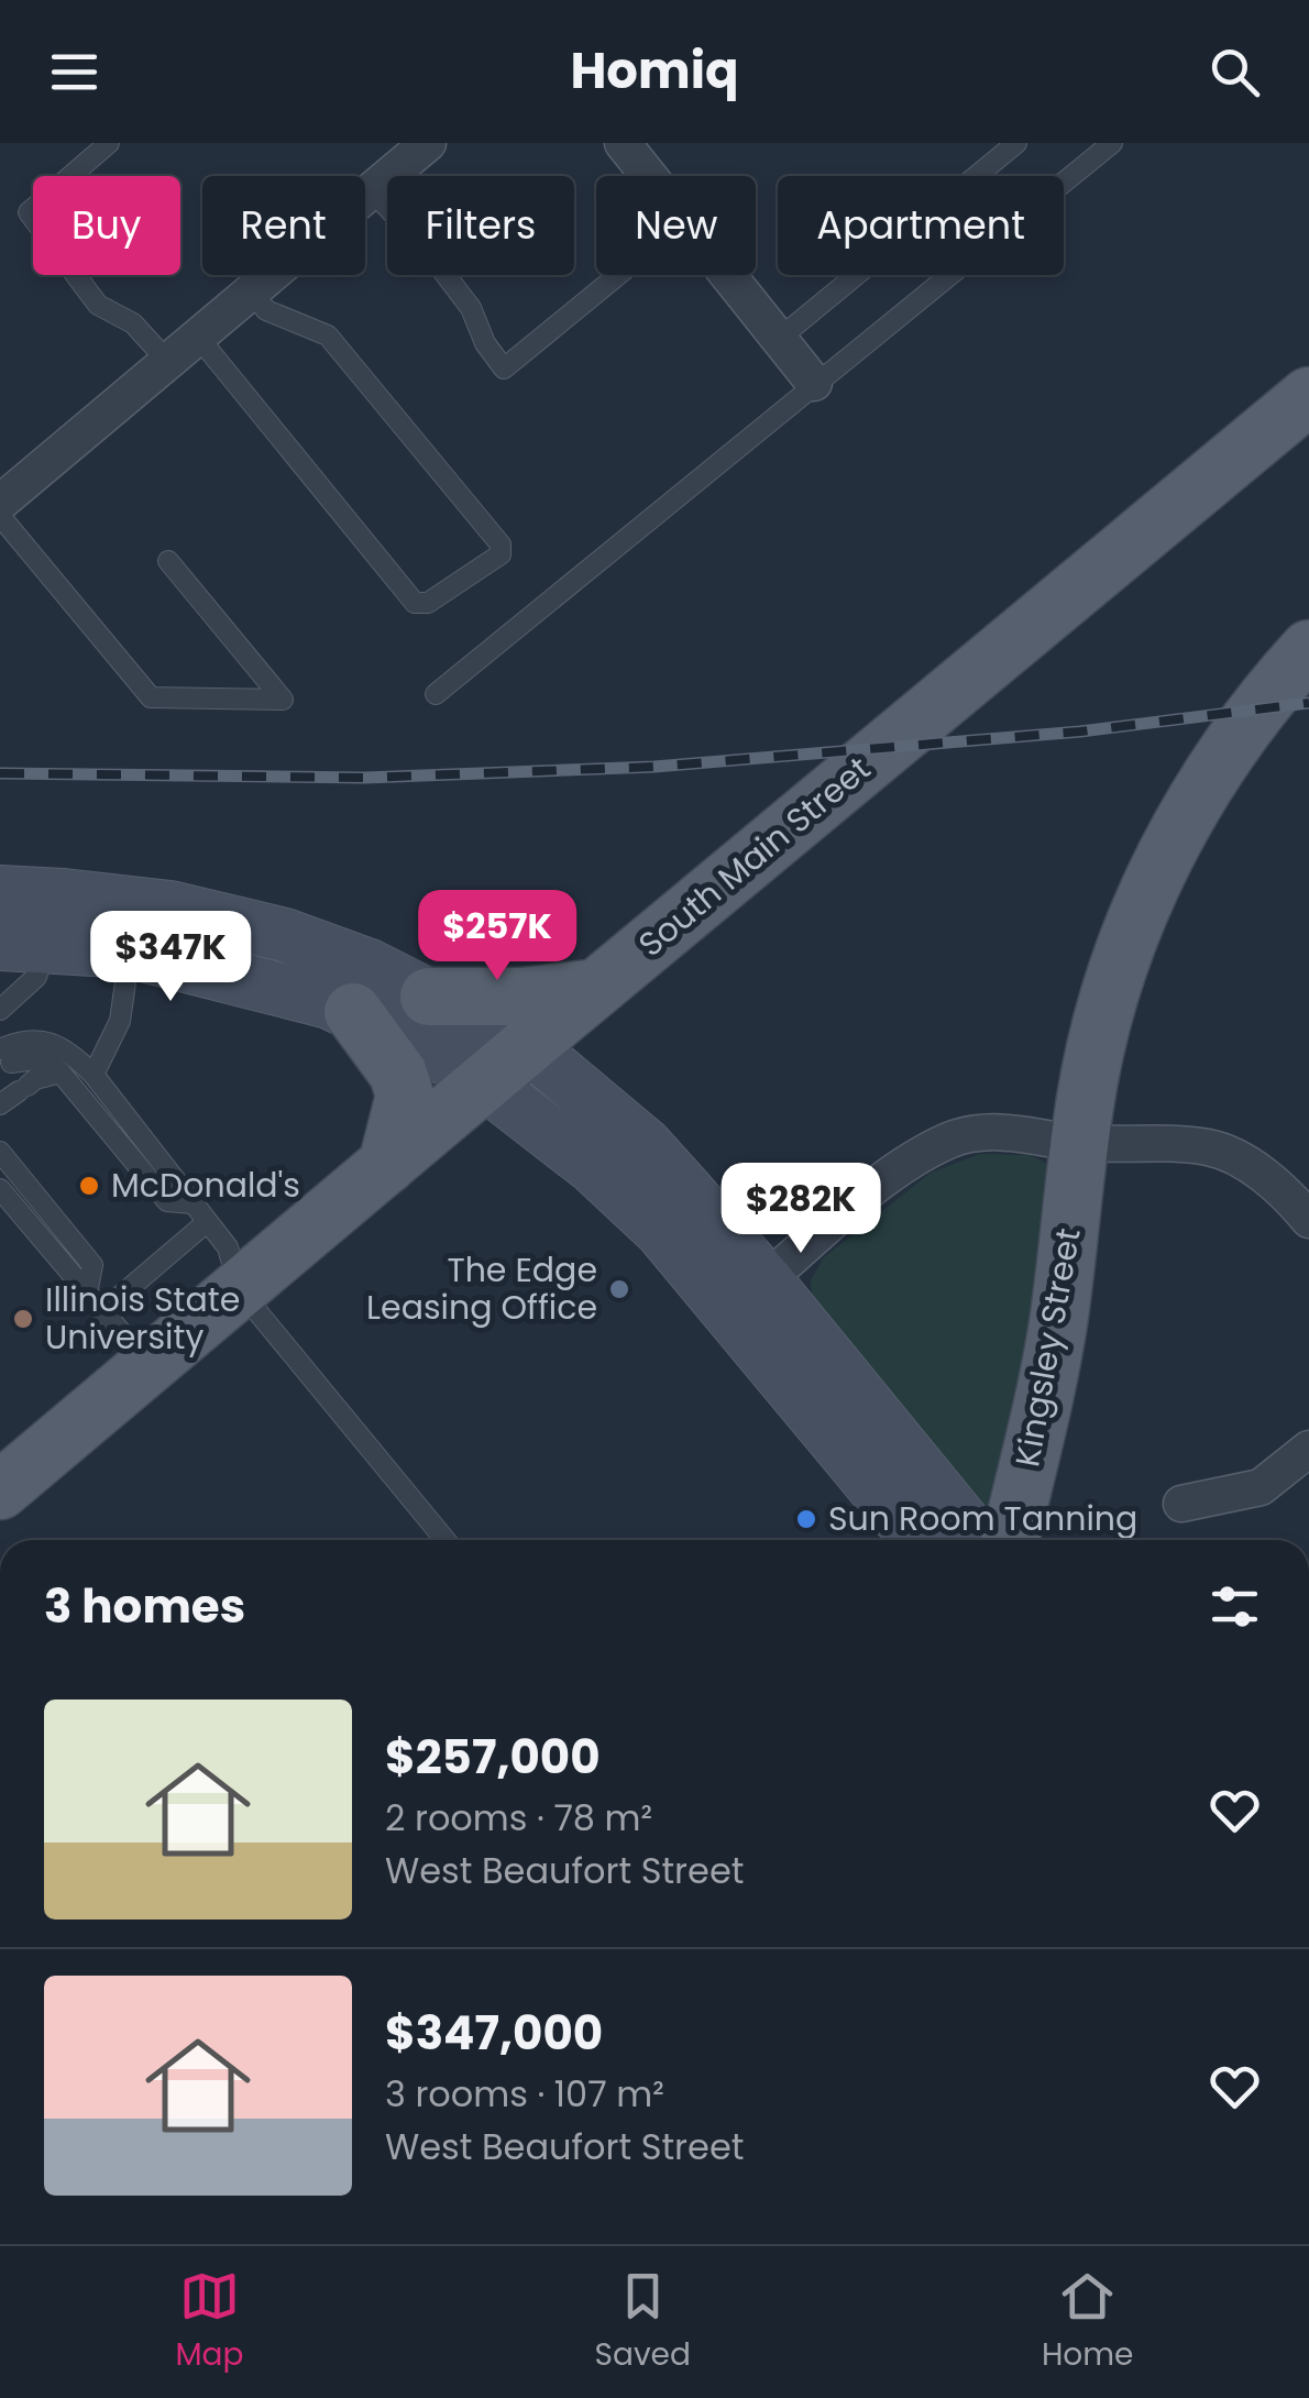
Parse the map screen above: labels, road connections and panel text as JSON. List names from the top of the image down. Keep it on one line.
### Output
{"streets":{"main road":["South Main Street","Kingsley Street"]},"places":["McDonald's","The Edge Leasing Office","Illinois State University","Sun Room Tanning"],"page":{"header":"Homiq","chip":["Buy","Rent","Filters","New","Apartment"],"price":["$257K","$347K","$282K"],"heading":"3 homes","list":[{"name":"$257,000","note":"2 rooms · 78 m² · West Beaufort Street"},{"name":"$347,000","note":"3 rooms · 107 m² · West Beaufort Street"}],"tabs":["Map","Saved","Home"]}}
